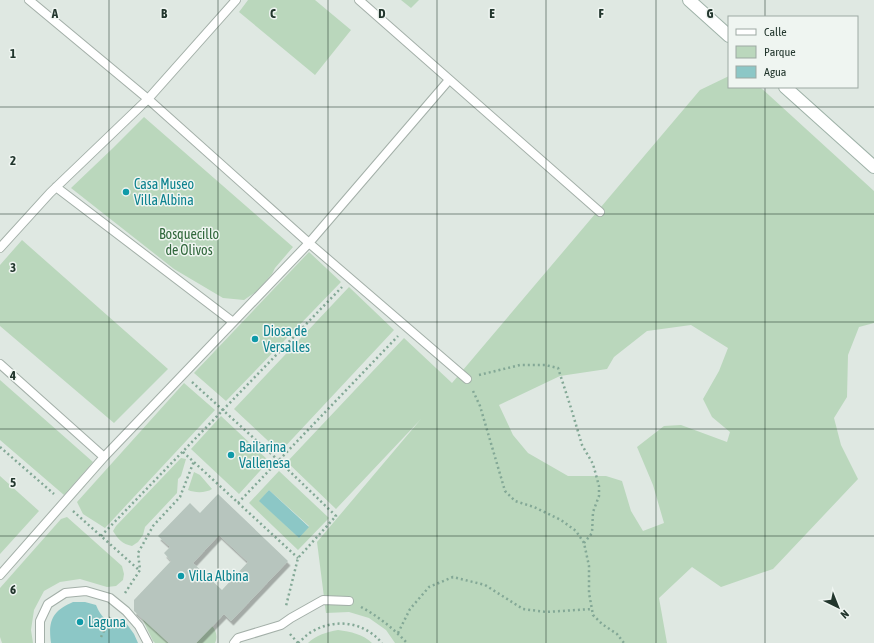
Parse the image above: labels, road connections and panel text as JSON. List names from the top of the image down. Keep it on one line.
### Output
{"parks":["Bosquecillo de Olivos"],"places":["Casa Museo Villa Albina","Diosa de Versalles","Bailarina Vallenesa","Villa Albina","Laguna"],"legend":["Calle","Parque","Agua"],"north":"bottom right","grid":{"columns":["A","B","C","D","E","F","G"],"rows":["1","2","3","4","5","6"]}}
